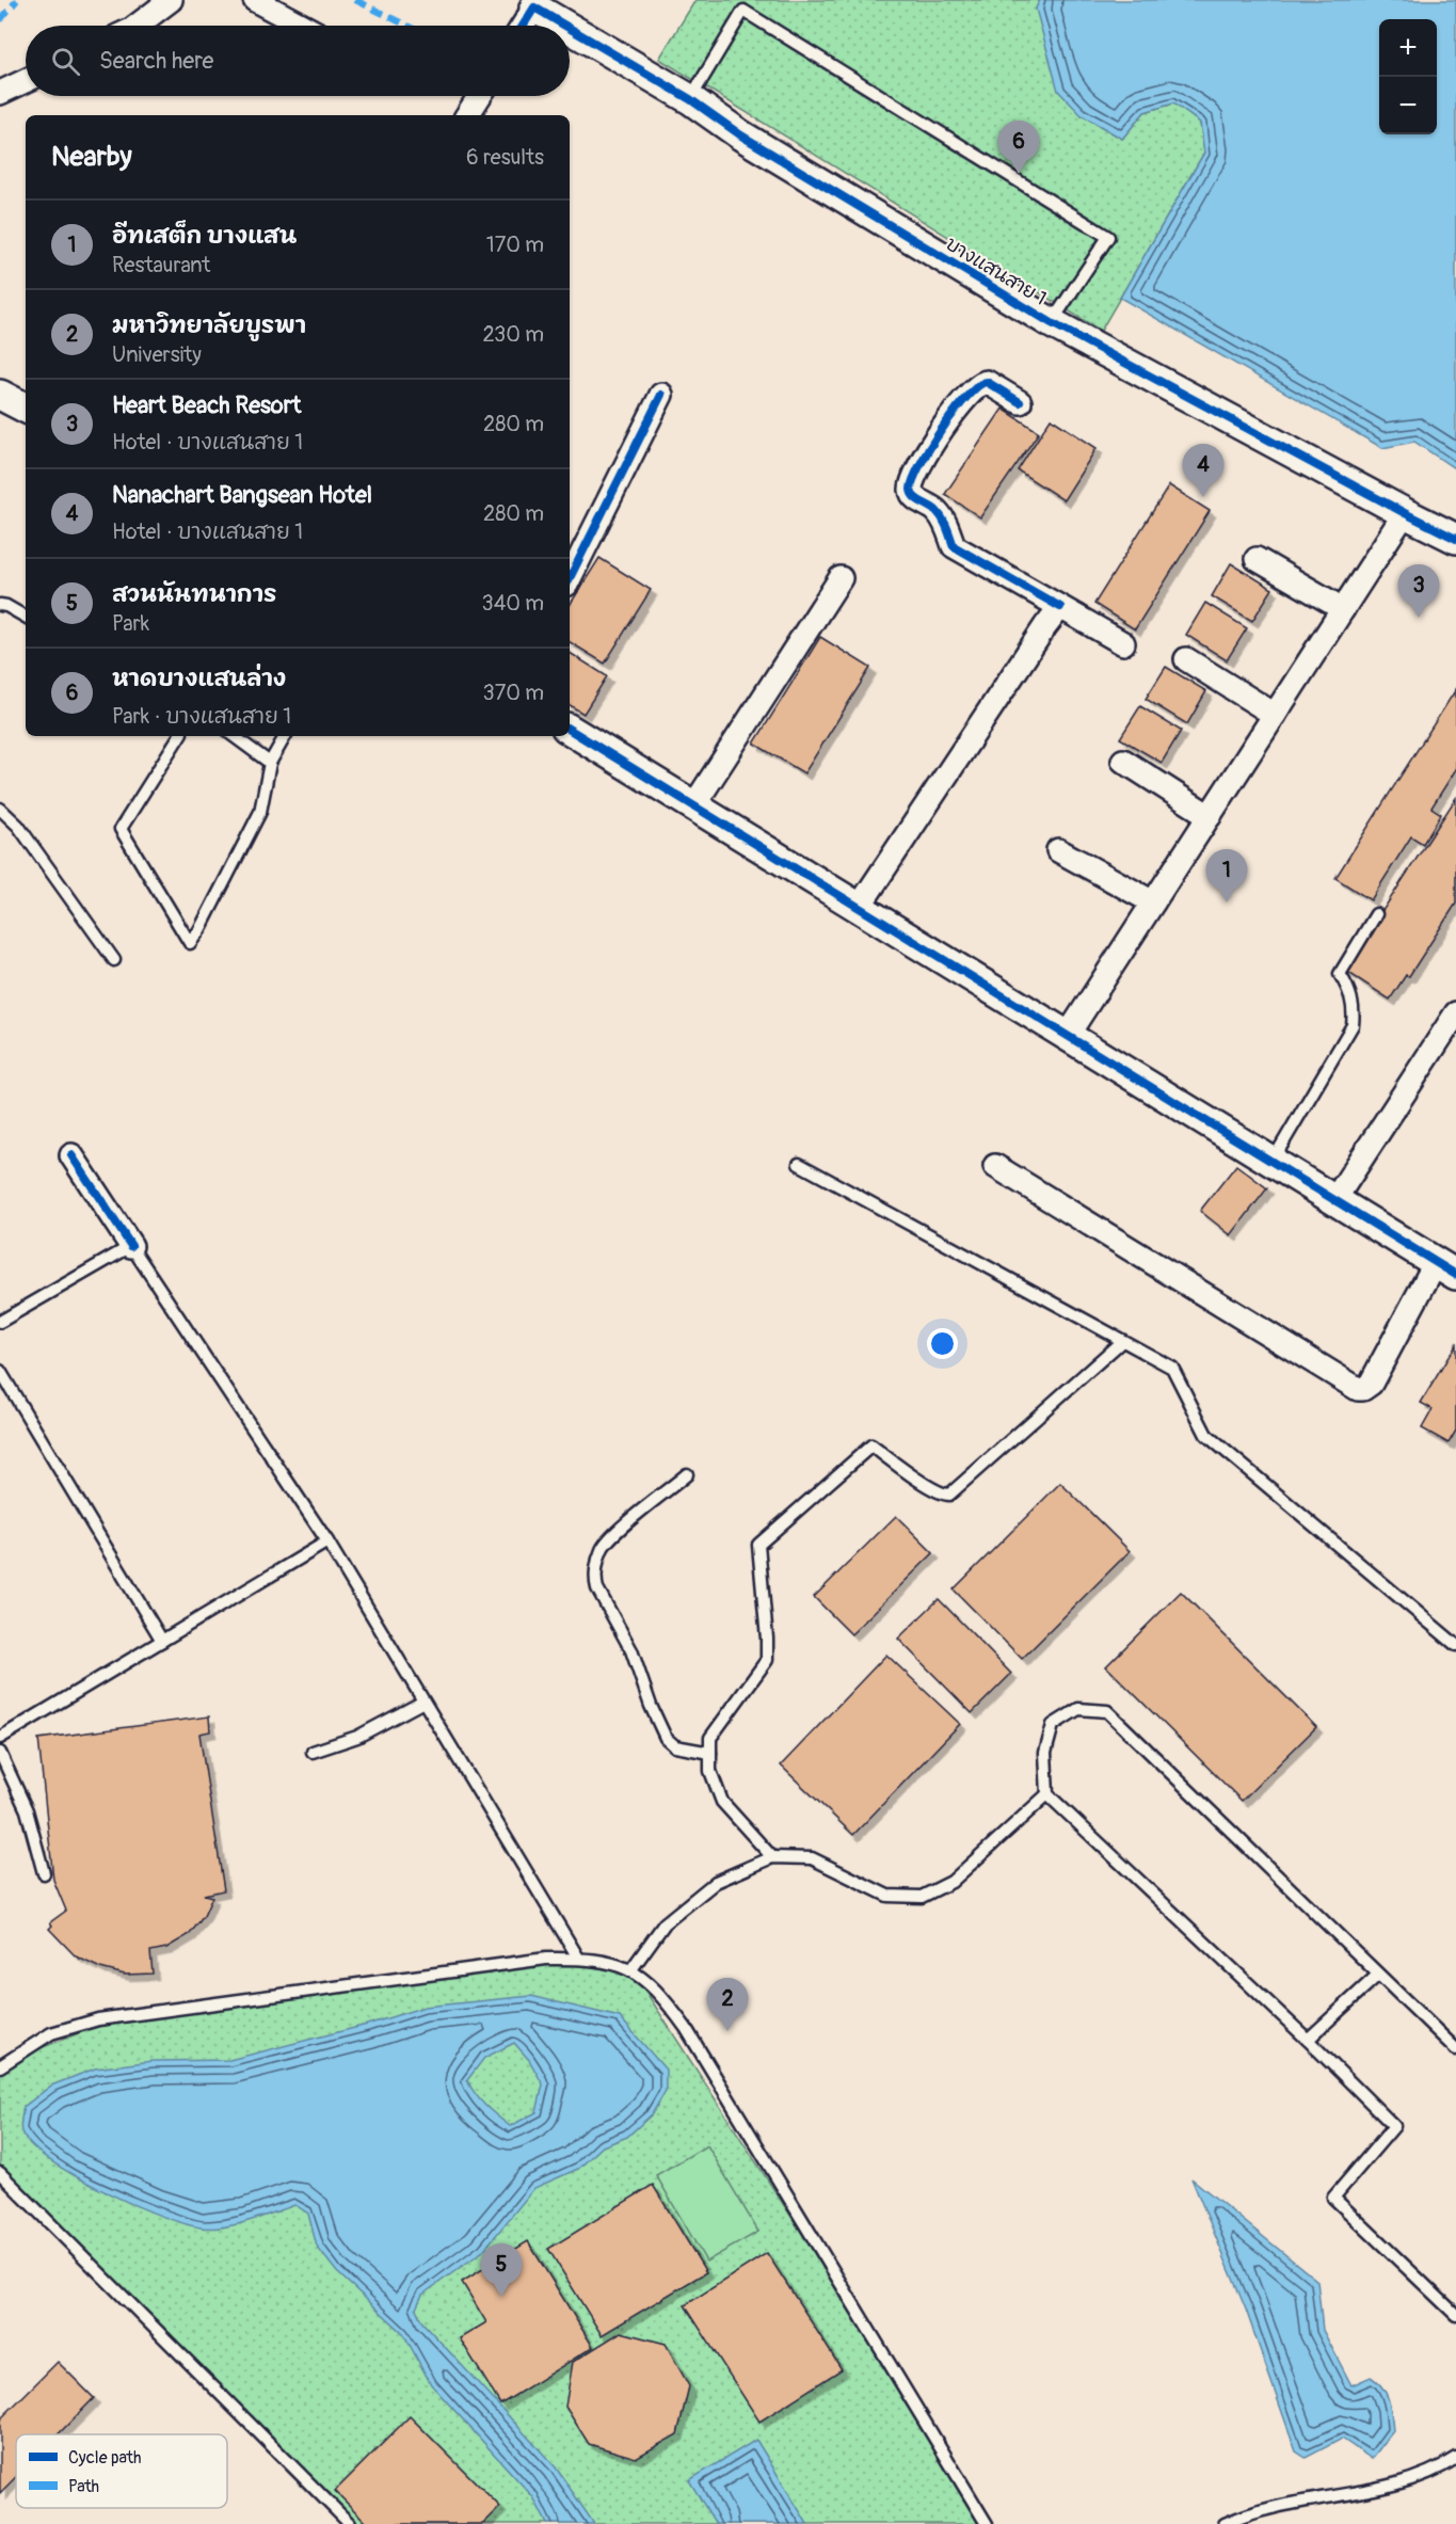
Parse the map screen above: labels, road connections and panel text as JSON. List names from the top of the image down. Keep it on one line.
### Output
{"streets":{"street":["บางแสนสาย 1"]},"legend":["Cycle path","Path"],"page":{"map_buttons":["+","−"],"search":"Search here","heading":["Nearby","6 results"],"pins":["6","4","3","1","2","5"],"list":[{"mark":"1","name":"อีทเสต็ก บางแสน","note":"Restaurant","value":"170 m"},{"mark":"2","name":"มหาวิทยาลัยบูรพา","note":"University","value":"230 m"},{"mark":"3","name":"Heart Beach Resort","note":"Hotel · บางแสนสาย 1","value":"280 m"},{"mark":"4","name":"Nanachart Bangsean Hotel","note":"Hotel · บางแสนสาย 1","value":"280 m"},{"mark":"5","name":"สวนนันทนาการ","note":"Park","value":"340 m"},{"mark":"6","name":"หาดบางแสนล่าง","note":"Park · บางแสนสาย 1","value":"370 m"}]}}
